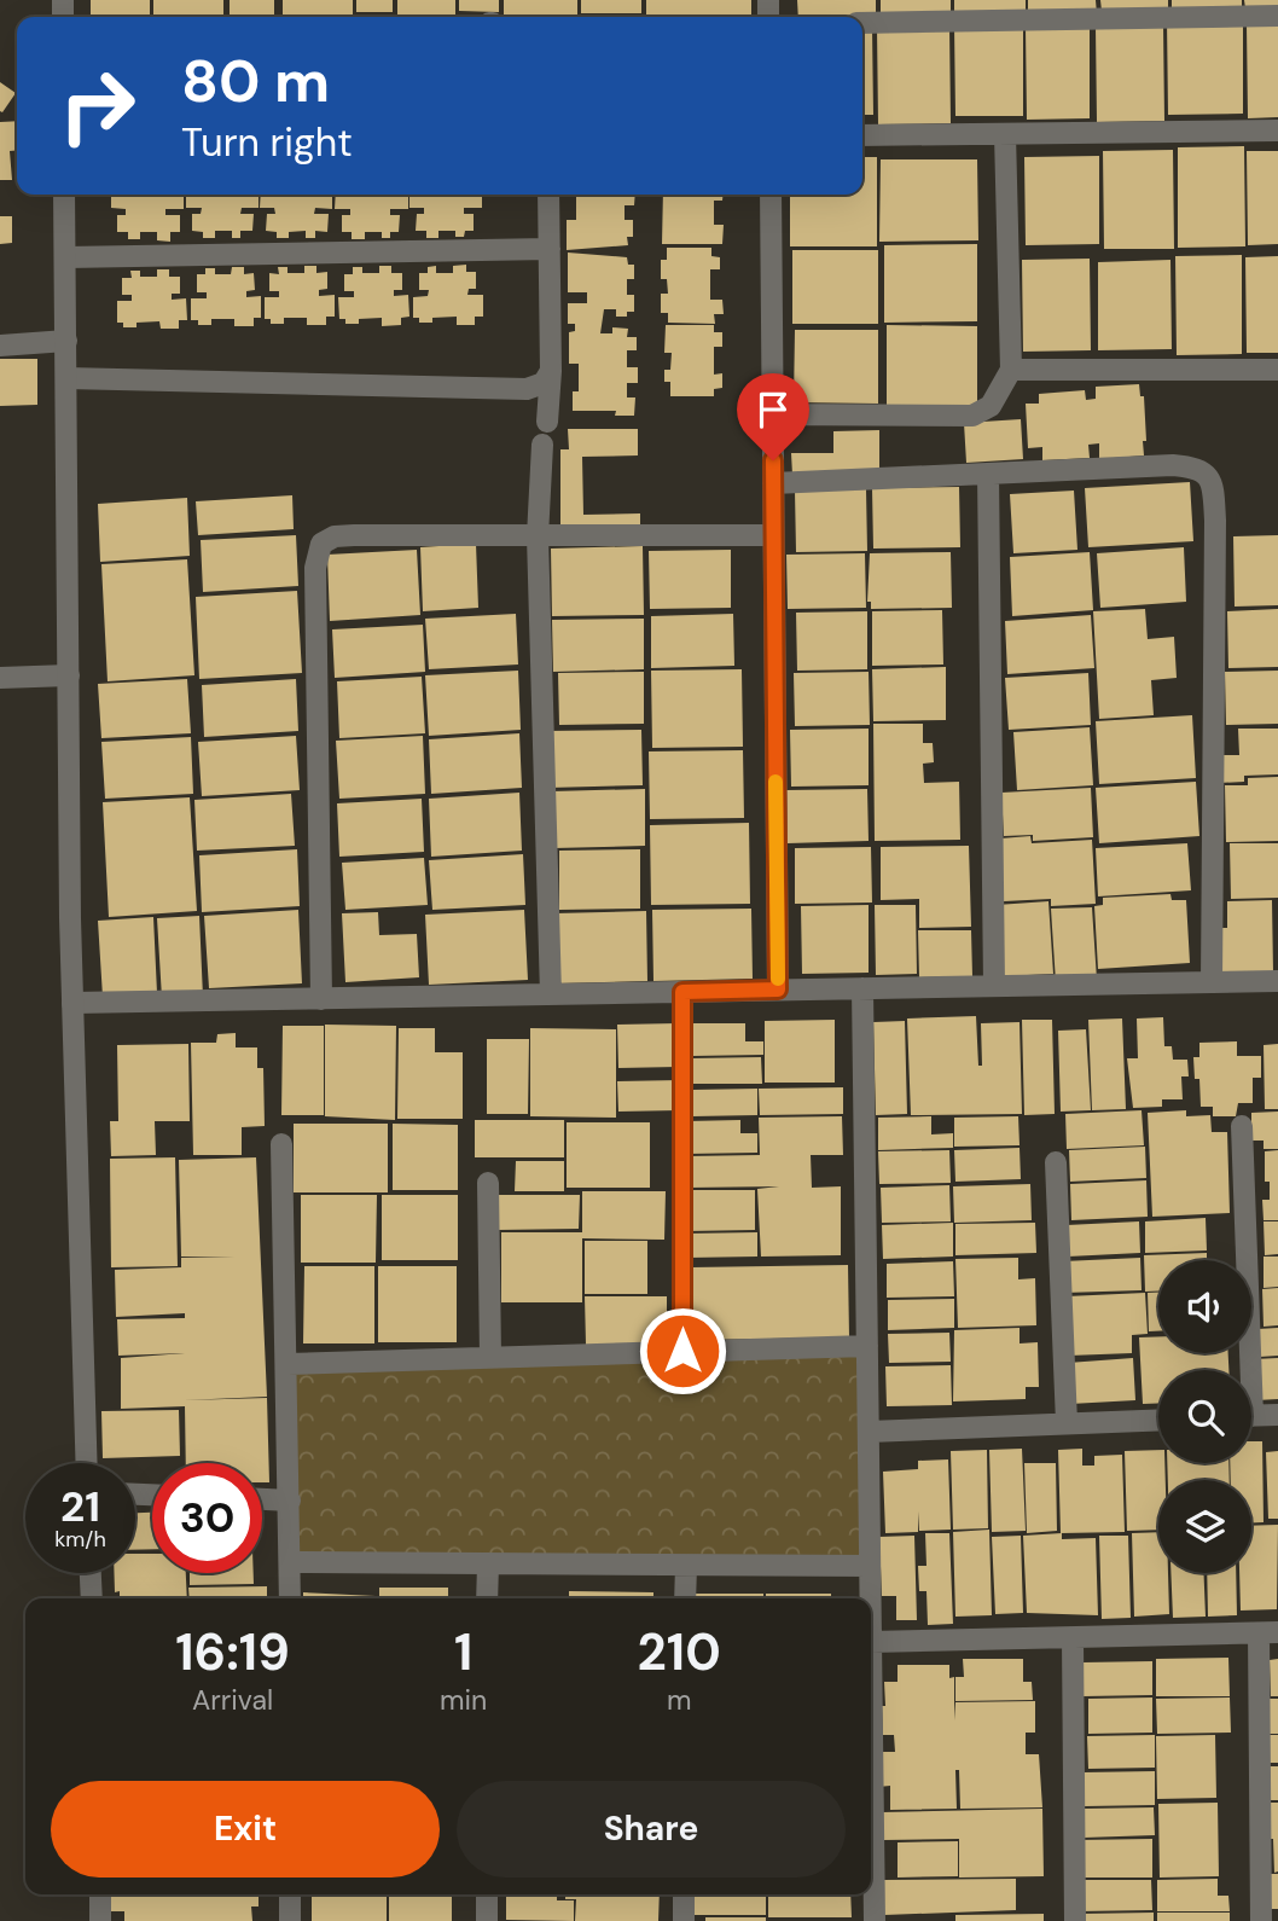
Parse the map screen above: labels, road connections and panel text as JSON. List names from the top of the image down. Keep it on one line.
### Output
{"page":{"turn":["80 m","Turn right"],"speed":"21 km/h","limit":"30","eta":["16:19","Arrival","1","min","210","m"],"buttons":["Exit","Share"]}}
